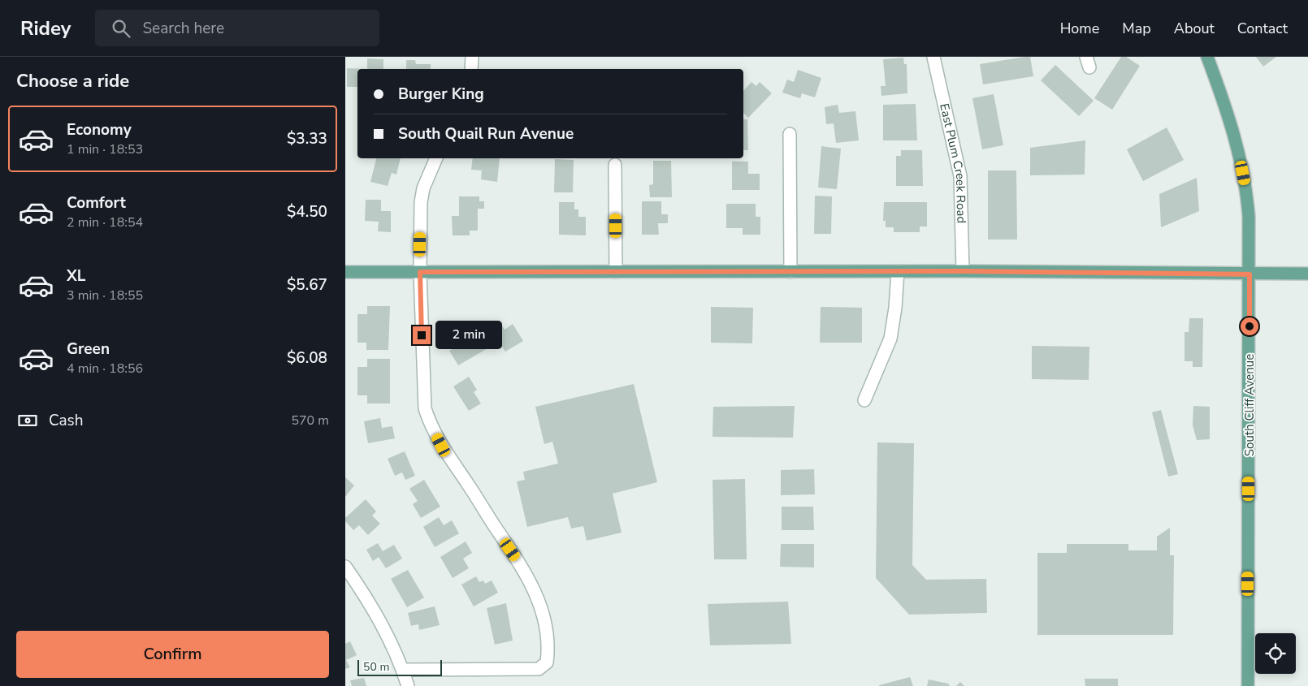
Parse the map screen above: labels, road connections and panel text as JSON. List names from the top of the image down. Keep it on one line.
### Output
{"streets":{"main road":["South Cliff Avenue"],"street":["East Plum Creek Road"]},"scale_bar":"50 m","page":{"header":"Ridey","search":"Search here","nav":["Home","Map","About","Contact"],"heading":"Choose a ride","banner":["Burger King","South Quail Run Avenue"],"list":[{"name":"Economy","note":"1 min · 18:53","value":"$3.33"},{"name":"Comfort","note":"2 min · 18:54","value":"$4.50"},{"name":"XL","note":"3 min · 18:55","value":"$5.67"},{"name":"Green","note":"4 min · 18:56","value":"$6.08"}],"bubble":"2 min","pay":["Cash","570 m"],"buttons":"Confirm","scale":"50 m"}}
